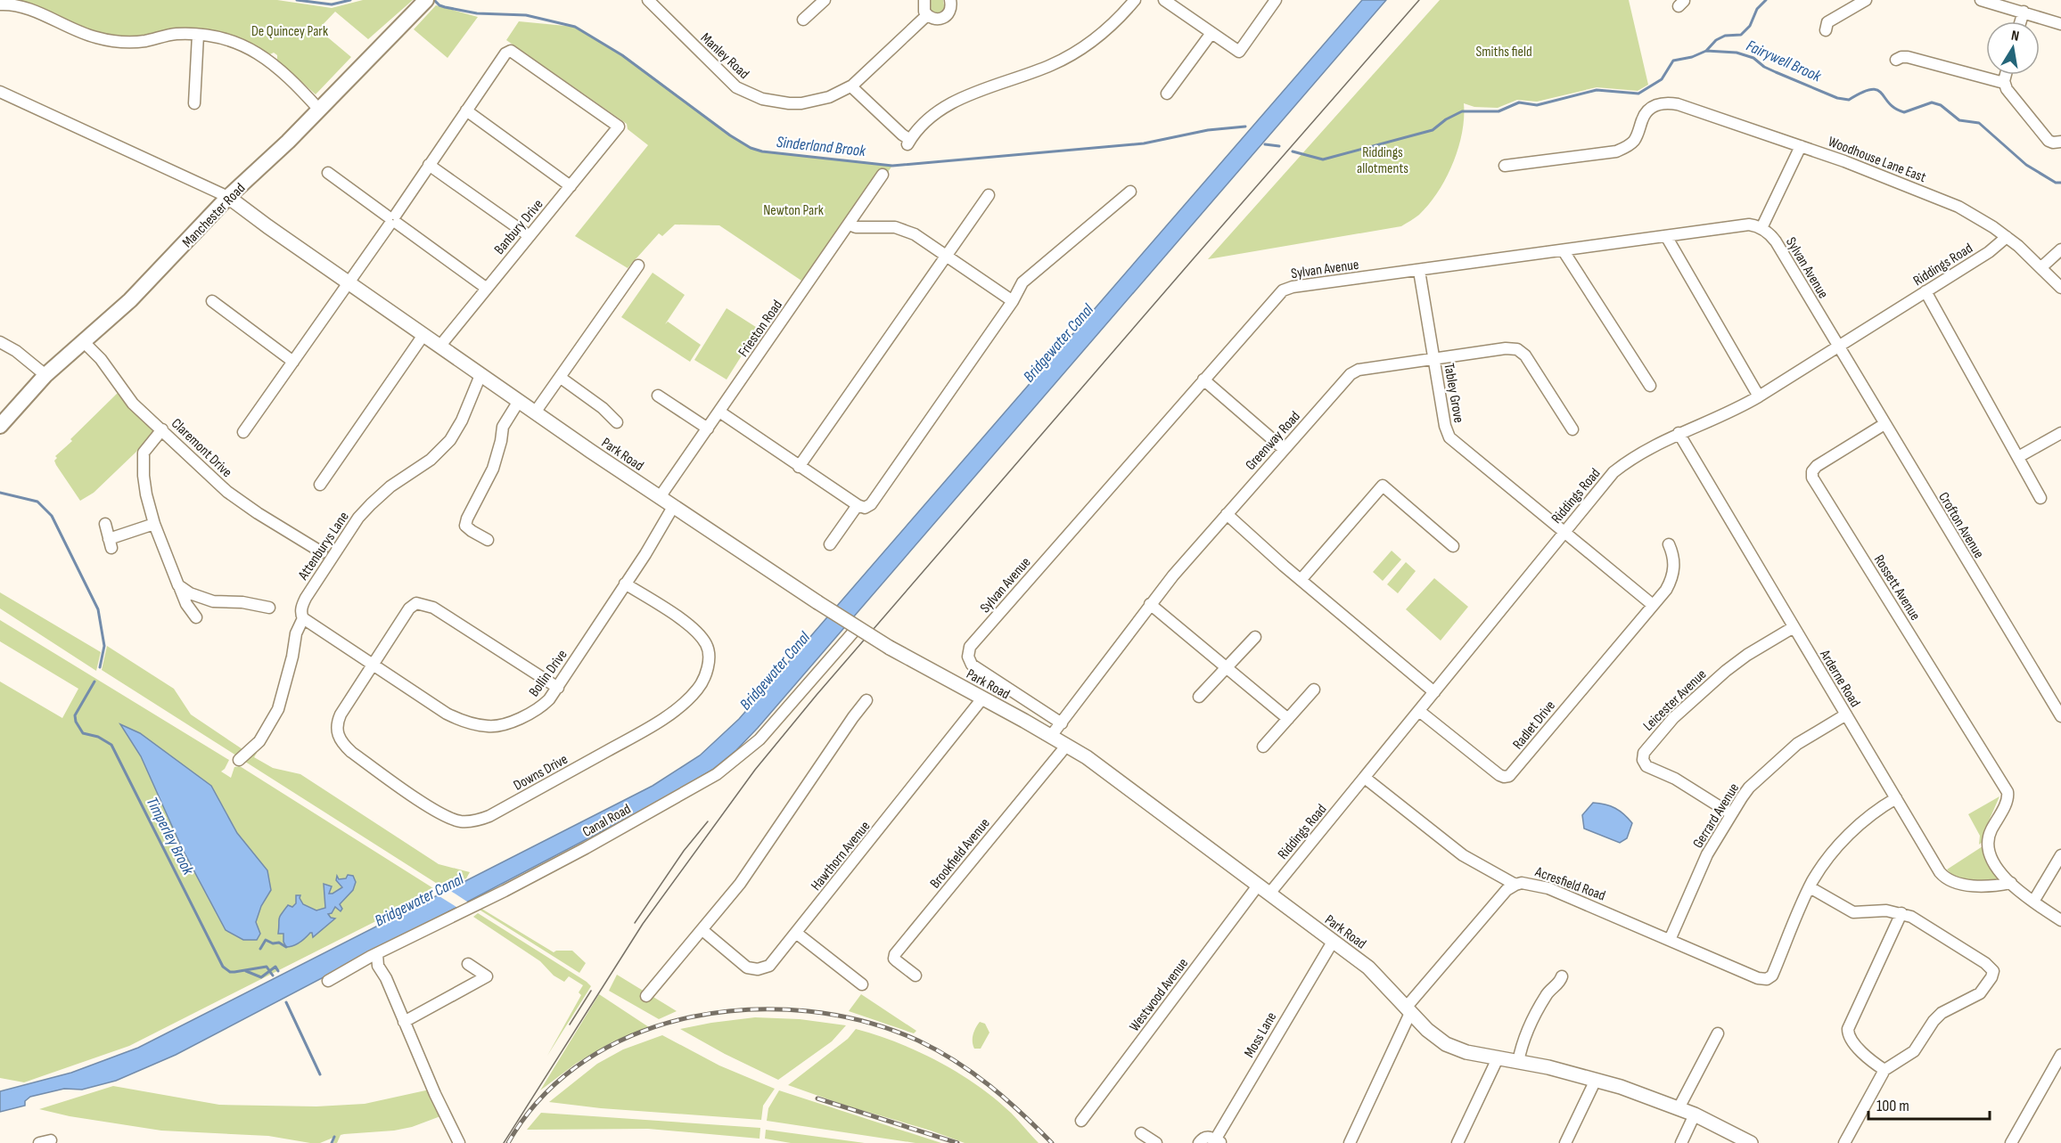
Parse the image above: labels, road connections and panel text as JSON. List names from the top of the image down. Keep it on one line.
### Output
{"streets":{"highway":["Manchester Road"],"main road":["Park Road"],"street":["Manley Road","Woodhouse Lane East","Banbury Drive","Riddings Road","Sylvan Avenue","Frieston Road","Tabley Grove","Greenway Road","Claremont Drive","Crofton Avenue","Attenburys Lane","Rossett Avenue","Bollin Drive","Arderne Road","Leicester Avenue","Radlet Drive","Downs Drive","Gerrard Avenue","Canal Road","Brookfield Avenue","Hawthorn Avenue","Acresfield Road","Westwood Avenue","Moss Lane"]},"crossings":[["Woodhouse Lane East","Riddings Road"],["Manchester Road","Claremont Drive"],["Manchester Road","Park Road"],["Banbury Drive","Park Road"],["Riddings Road","Sylvan Avenue"],["Riddings Road","Tabley Grove"],["Riddings Road","Park Road"],["Riddings Road","Crofton Avenue"],["Riddings Road","Arderne Road"],["Riddings Road","Radlet Drive"],["Riddings Road","Westwood Avenue"],["Sylvan Avenue","Tabley Grove"],["Sylvan Avenue","Greenway Road"],["Sylvan Avenue","Crofton Avenue"],["Frieston Road","Park Road"],["Tabley Grove","Greenway Road"],["Tabley Grove","Radlet Drive"],["Greenway Road","Park Road"],["Park Road","Attenburys Lane"],["Park Road","Bollin Drive"],["Park Road","Canal Road"],["Park Road","Brookfield Avenue"],["Park Road","Hawthorn Avenue"],["Park Road","Acresfield Road"],["Park Road","Westwood Avenue"],["Park Road","Moss Lane"],["Crofton Avenue","Rossett Avenue"],["Attenburys Lane","Bollin Drive"],["Rossett Avenue","Arderne Road"],["Bollin Drive","Downs Drive"],["Arderne Road","Leicester Avenue"],["Arderne Road","Gerrard Avenue"],["Leicester Avenue","Gerrard Avenue"],["Gerrard Avenue","Acresfield Road"]],"water":["Fairywell Brook","Sinderland Brook","Bridgewater Canal","Timperley Brook"],"parks":["De Quincey Park","Smiths field","Riddings allotments","Newton Park"],"scale_bar":"100 m","north":"top"}
